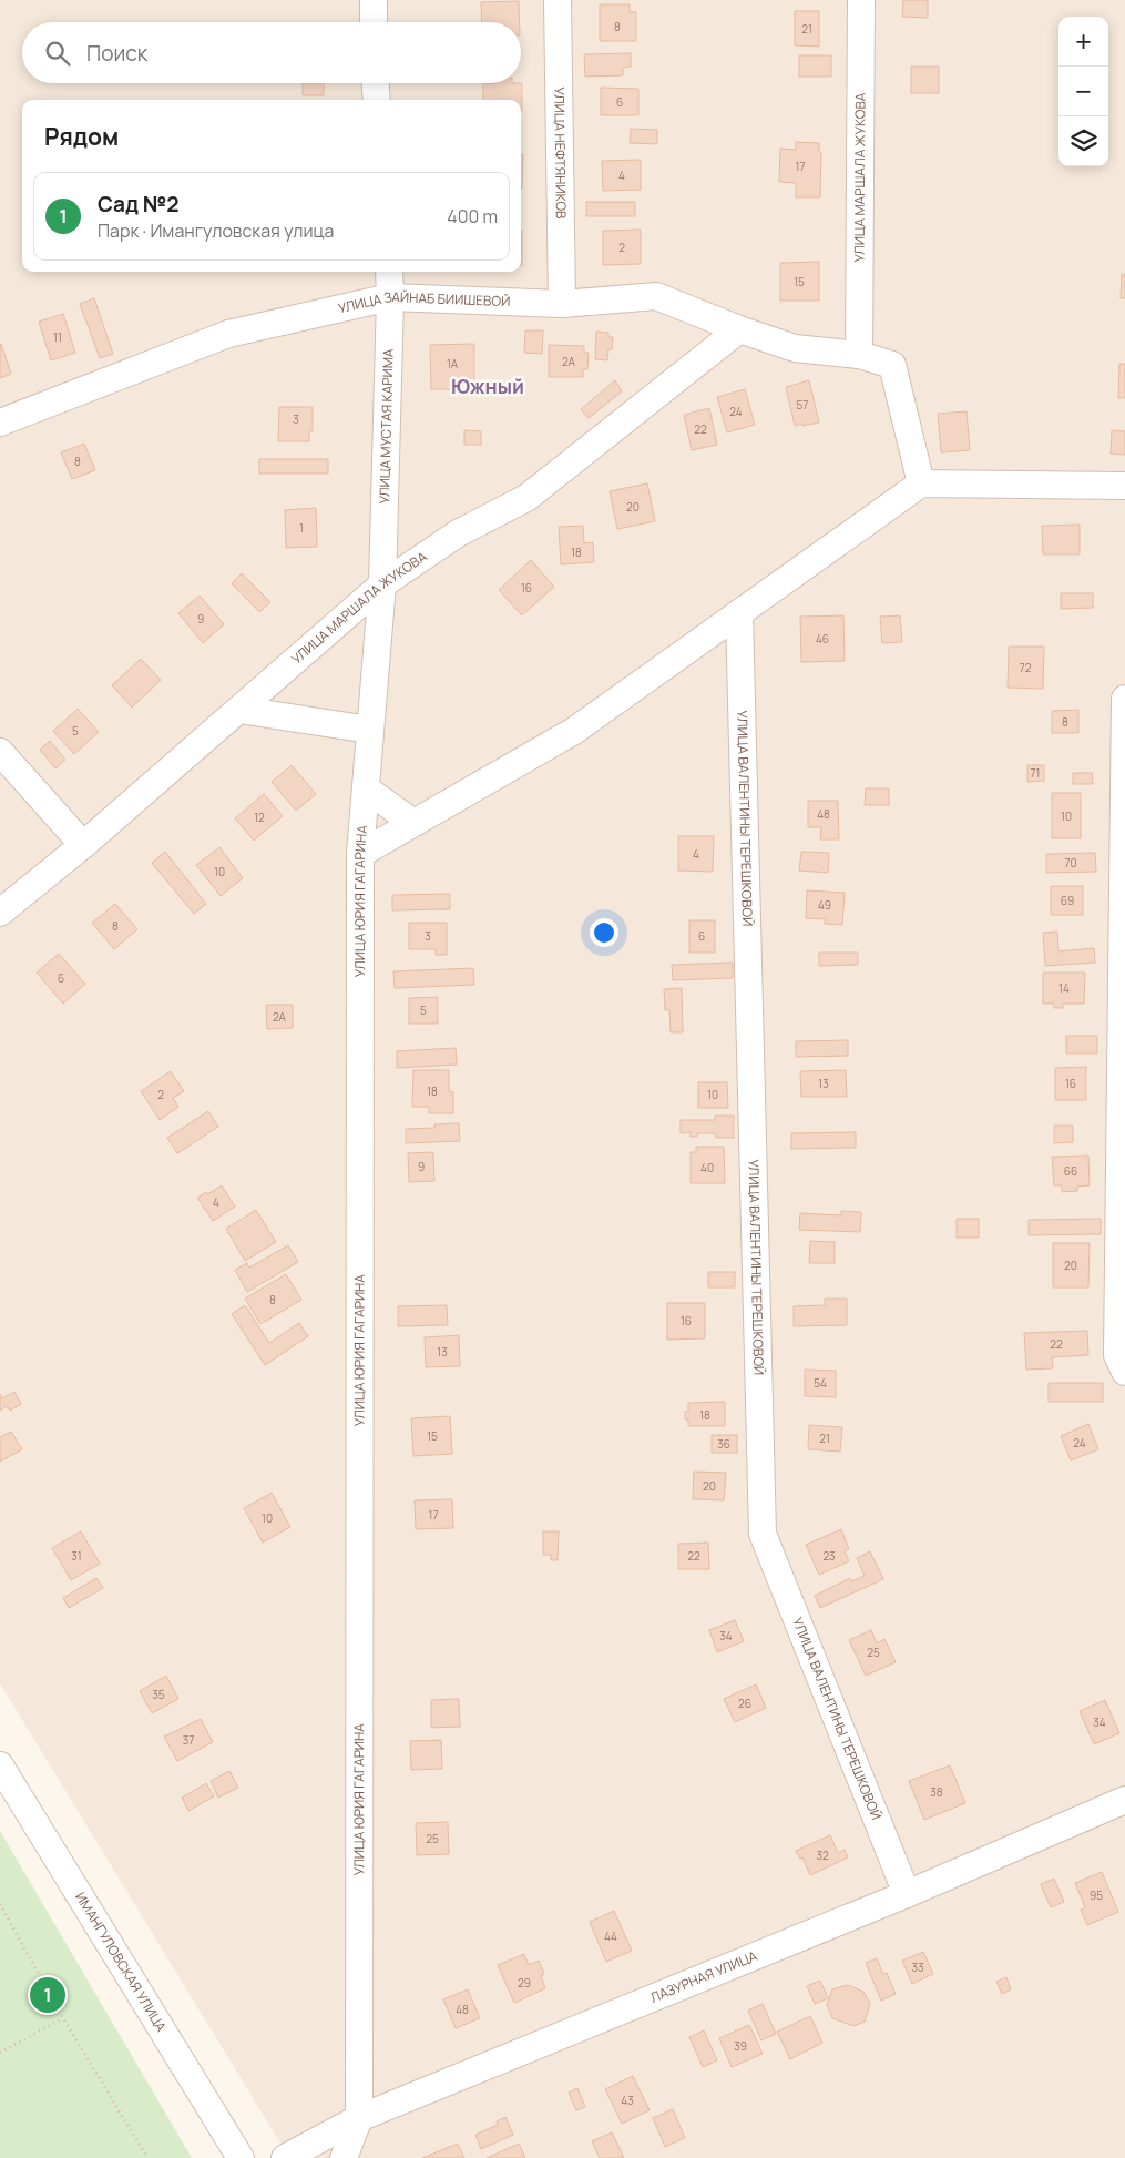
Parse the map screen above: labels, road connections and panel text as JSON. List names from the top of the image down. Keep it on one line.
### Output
{"streets":{"street":["УЛИЦА НЕФТЯНИКОВ","УЛИЦА МАРШАЛА ЖУКОВА","УЛИЦА ЗАЙНАБ БИИШЕВОЙ","УЛИЦА МУСТАЯ КАРИМА","УЛИЦА ВАЛЕНТИНЫ ТЕРЕШКОВОЙ","УЛИЦА ЮРИЯ ГАГАРИНА","ИМАНГУЛОВСКАЯ УЛИЦА","ЛАЗУРНАЯ УЛИЦА"]},"crossings":[["УЛИЦА НЕФТЯНИКОВ","УЛИЦА ЗАЙНАБ БИИШЕВОЙ"],["УЛИЦА МАРШАЛА ЖУКОВА","УЛИЦА ЗАЙНАБ БИИШЕВОЙ"],["УЛИЦА МАРШАЛА ЖУКОВА","УЛИЦА МУСТАЯ КАРИМА"],["УЛИЦА МАРШАЛА ЖУКОВА","УЛИЦА ЮРИЯ ГАГАРИНА"],["УЛИЦА ЗАЙНАБ БИИШЕВОЙ","УЛИЦА МУСТАЯ КАРИМА"],["УЛИЦА МУСТАЯ КАРИМА","УЛИЦА ЮРИЯ ГАГАРИНА"],["УЛИЦА ВАЛЕНТИНЫ ТЕРЕШКОВОЙ","ЛАЗУРНАЯ УЛИЦА"],["УЛИЦА ЮРИЯ ГАГАРИНА","ЛАЗУРНАЯ УЛИЦА"]],"districts":["Южный"],"house_numbers":["8","21","6","17","4","2","15","11","2А","1А","57","24","3","22","8","20","1","18","16","9","46","72","8","5","71","48","10","12","4","70","10","69","49","8","3","6","6","14","5","2А","13","16","18","2","10","9","40","66","4","20","8","16","22","13","54","18","15","21","24","36","20","17","10","31","22","23","34","25","35","26","34","37","38","25","32","95","44","33","29","48","39","43"],"page":{"map_buttons":["+","−"],"search":"Поиск","heading":"Рядом","list":[{"mark":"1","name":"Сад №2","note":"Парк · Имангуловская улица","value":"400 m"}],"pins":"1"}}
